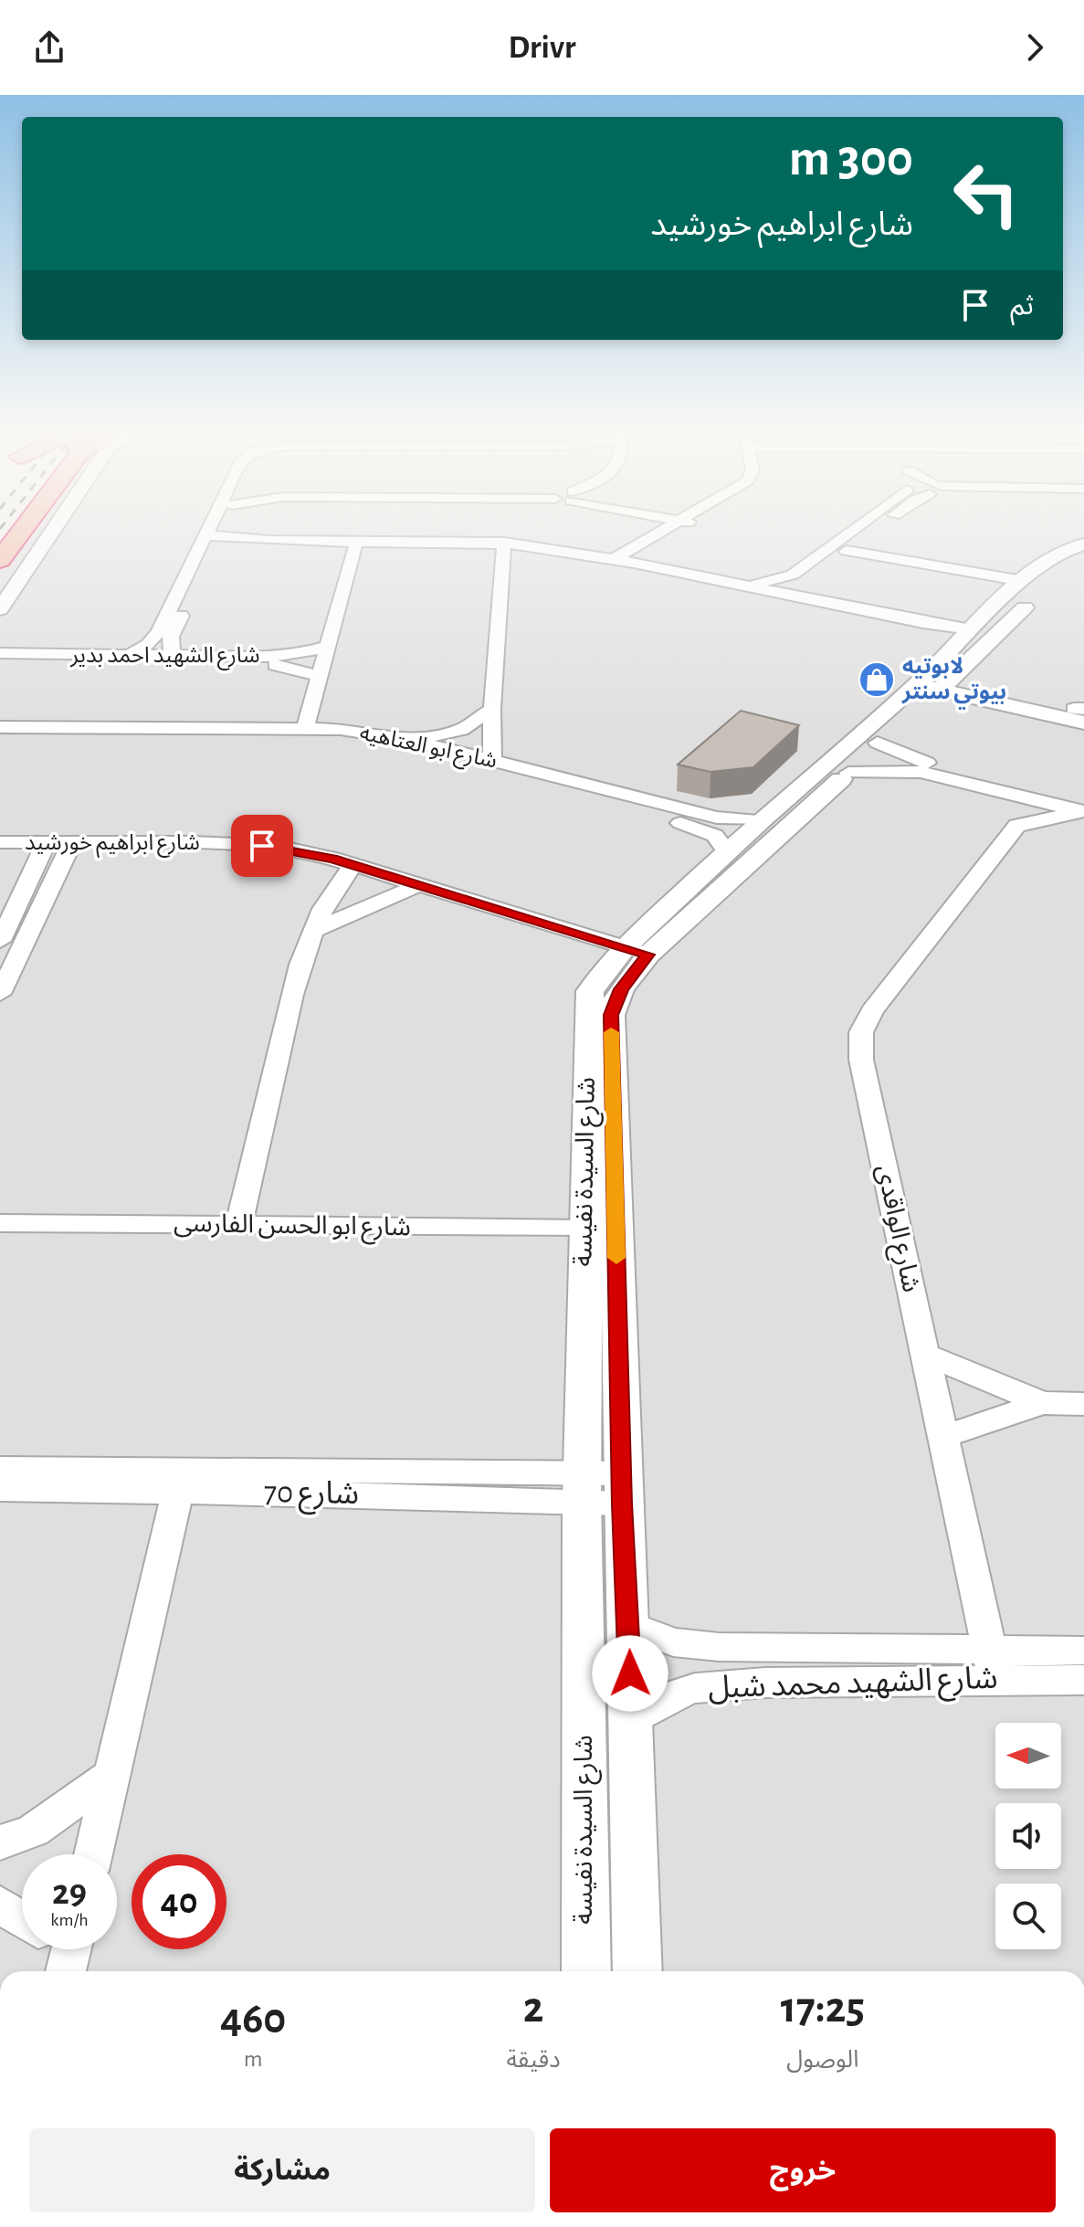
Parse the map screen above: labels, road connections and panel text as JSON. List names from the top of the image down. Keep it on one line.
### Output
{"streets":{"street":["شارع الشهيد احمد بدير","شارع ابو العتاهيه","شارع ابراهيم خورشيد","شارع السيدة نفيسة","شارع ابو الحسن الفارسى","شارع الواقدى","شارع 70","شارع الشهيد محمد شبل"]},"crossings":[["شارع ابو العتاهيه","شارع السيدة نفيسة"],["شارع ابراهيم خورشيد","شارع السيدة نفيسة"],["شارع السيدة نفيسة","شارع ابو الحسن الفارسى"],["شارع السيدة نفيسة","شارع 70"],["شارع السيدة نفيسة","شارع الشهيد محمد شبل"],["شارع الواقدى","شارع الشهيد محمد شبل"]],"places":{"shop":["لابوتيه بيوتي سنتر"]},"north":"left","page":{"header":"Drivr","turn":["300 m","شارع ابراهيم خورشيد"],"then":"ثم","speed":"29 km/h","limit":"40","eta":["17:25","الوصول","2","دقيقة","460","m"],"buttons":["خروج","مشاركة"]}}
